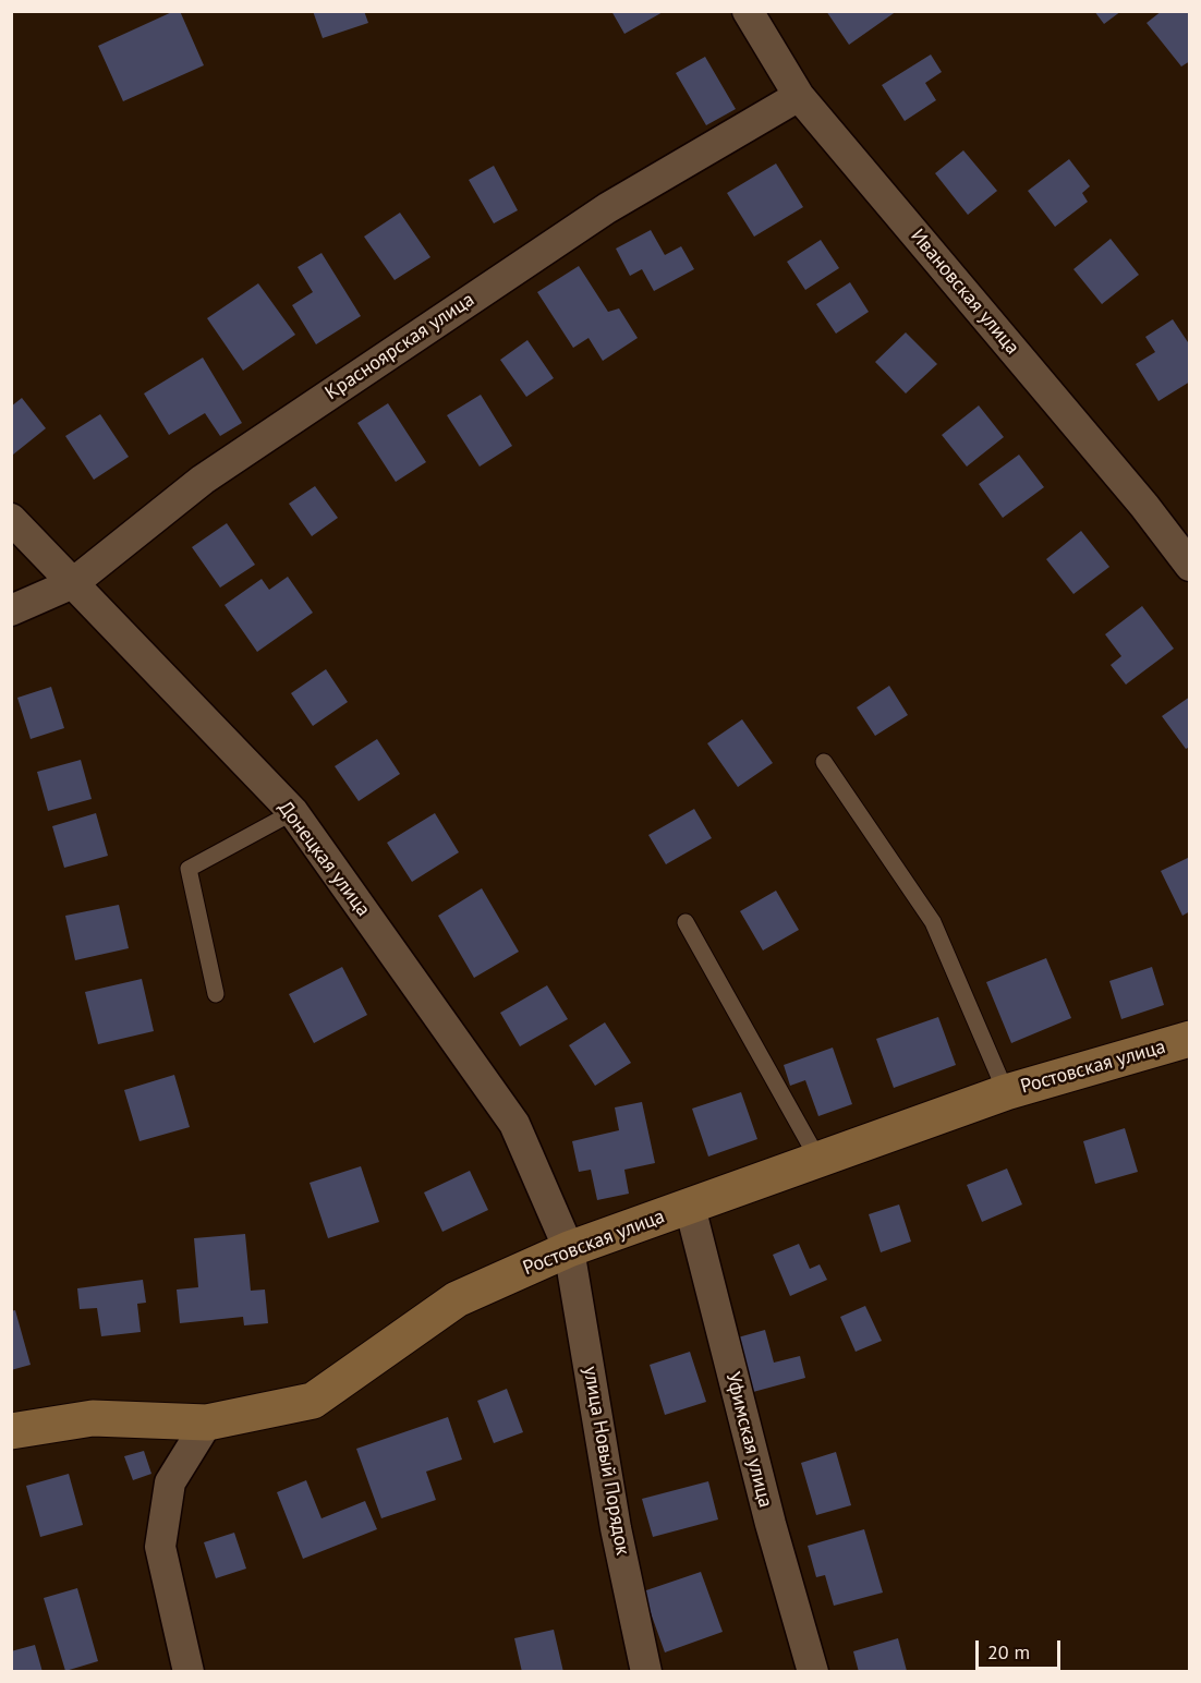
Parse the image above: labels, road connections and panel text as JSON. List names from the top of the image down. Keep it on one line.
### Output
{"streets":{"street":["Ивановская улица","Красноярская улица","Донецкая улица","Ростовская улица","Уфимская улица","улица Новый Порядок"]},"crossings":[["Ивановская улица","Красноярская улица"],["Красноярская улица","Донецкая улица"],["Донецкая улица","Ростовская улица"],["Донецкая улица","улица Новый Порядок"],["Ростовская улица","Уфимская улица"],["Ростовская улица","улица Новый Порядок"]],"scale_bar":"20 m"}
